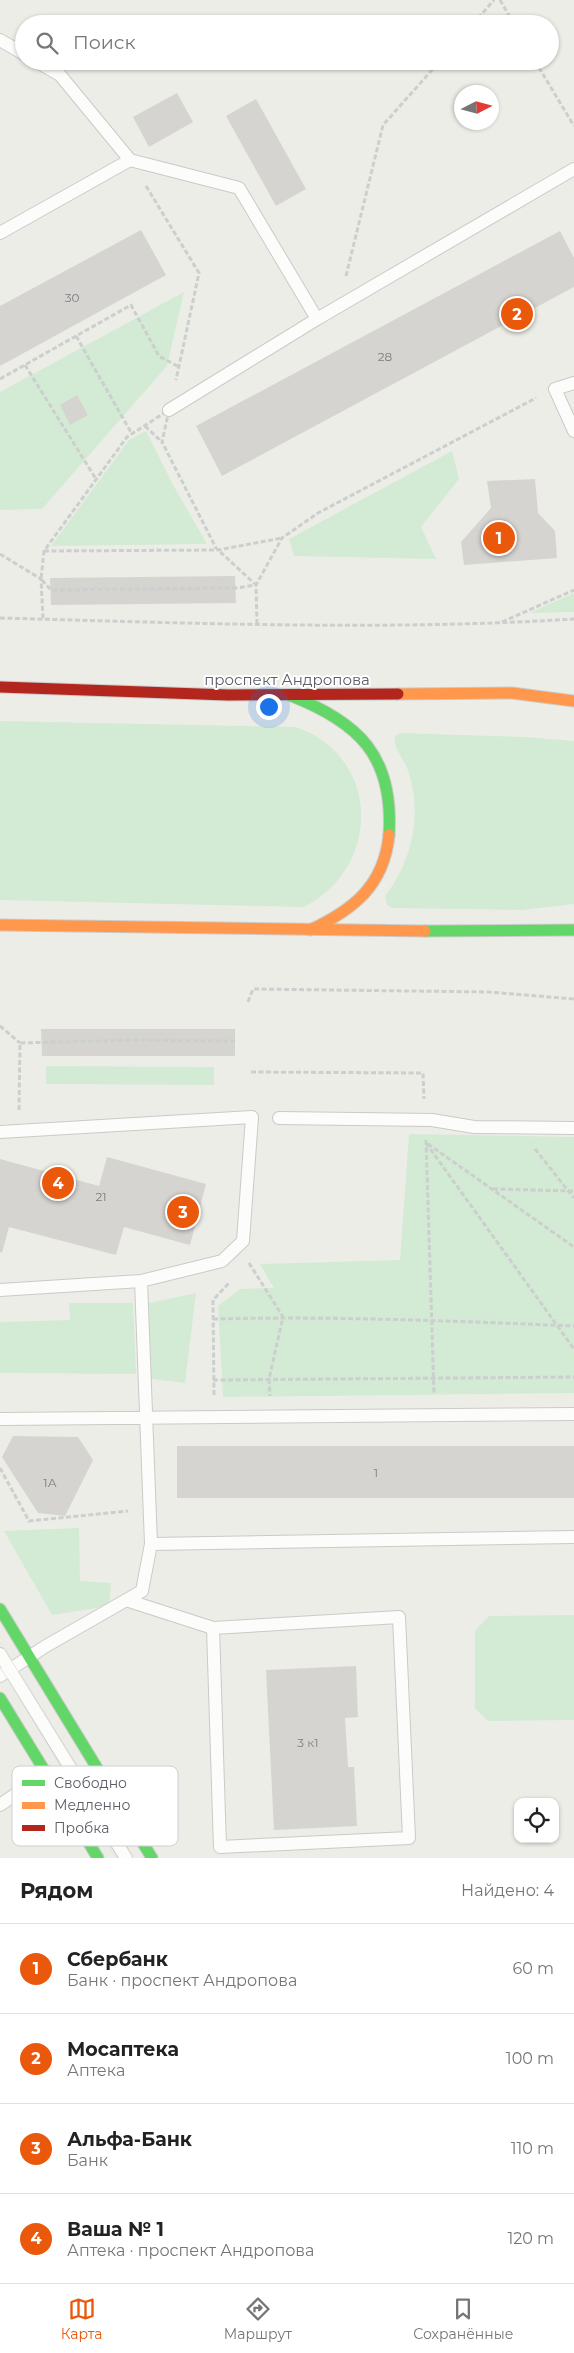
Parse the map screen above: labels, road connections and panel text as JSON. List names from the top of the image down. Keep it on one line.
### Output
{"streets":{"main road":["проспект Андропова"]},"house_numbers":["30","28","21","1","1А","3 к1"],"legend":["Свободно","Медленно","Пробка"],"north":"right","page":{"search":"Поиск","pins":["2","1","4","3"],"heading":["Рядом","Найдено: 4"],"list":[{"mark":"1","name":"Сбербанк","note":"Банк · проспект Андропова","value":"60 m"},{"mark":"2","name":"Мосаптека","note":"Аптека","value":"100 m"},{"mark":"3","name":"Альфа-Банк","note":"Банк","value":"110 m"},{"mark":"4","name":"Ваша № 1","note":"Аптека · проспект Андропова","value":"120 m"}],"nav":["Карта","Маршрут","Сохранённые"]}}
